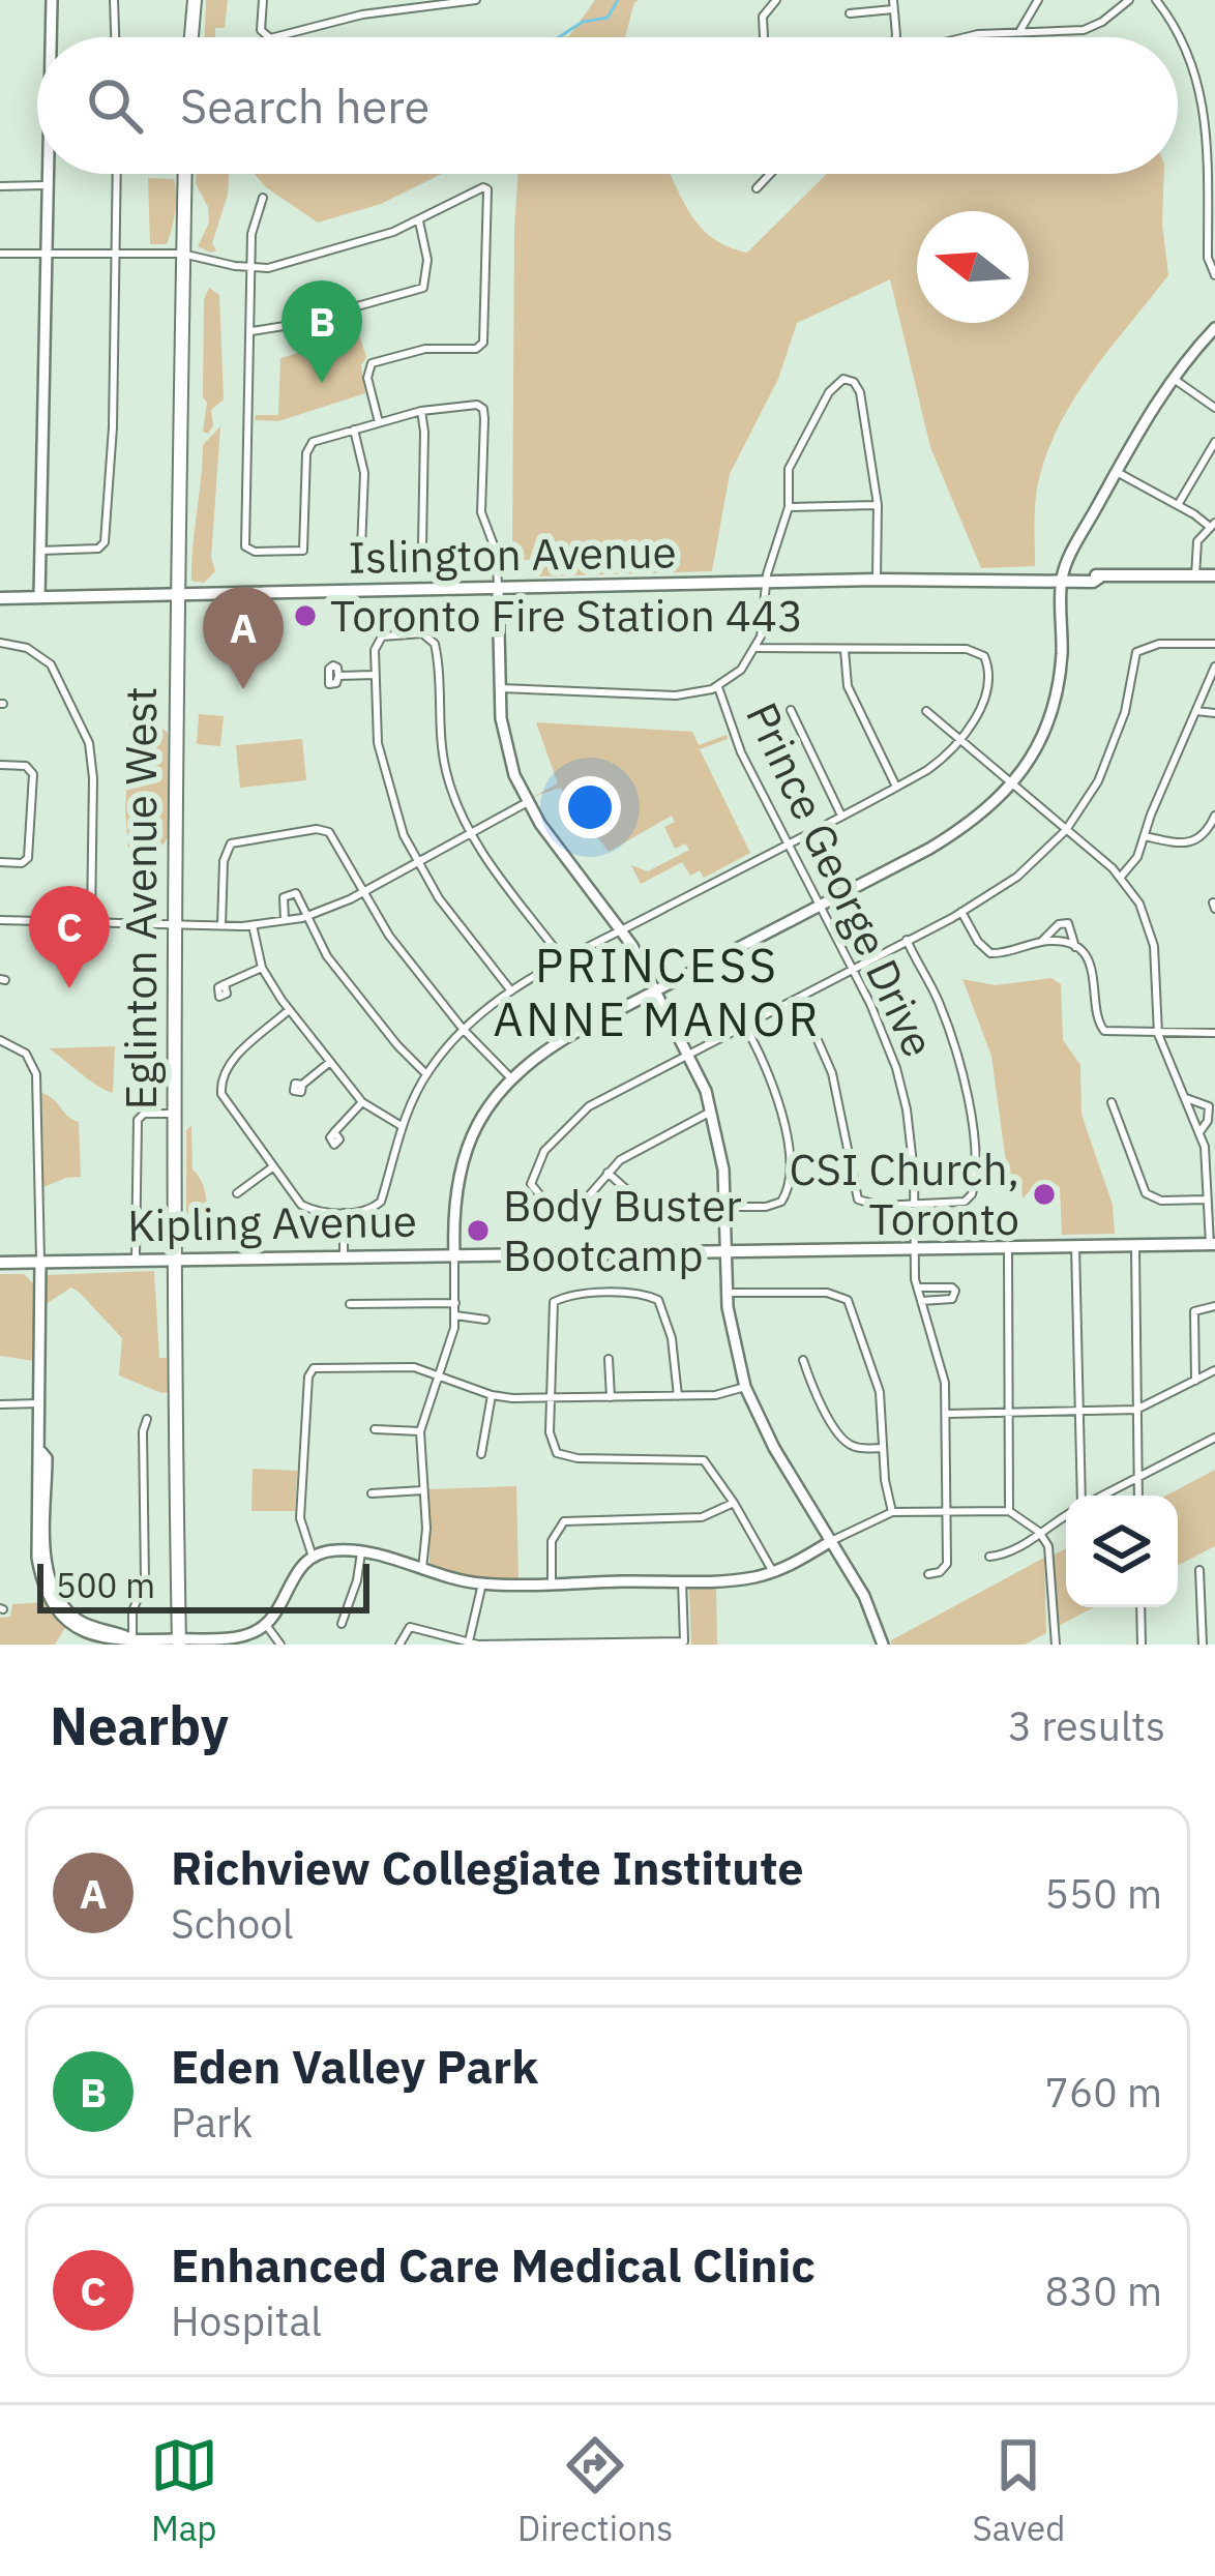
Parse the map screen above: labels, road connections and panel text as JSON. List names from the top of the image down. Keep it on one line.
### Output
{"streets":{"main road":["Islington Avenue","Eglinton Avenue West","Kipling Avenue"],"street":["Prince George Drive"]},"crossings":[["Islington Avenue","Prince George Drive"],["Islington Avenue","Eglinton Avenue West"],["Prince George Drive","Kipling Avenue"],["Eglinton Avenue West","Kipling Avenue"]],"districts":["PRINCESS ANNE MANOR"],"places":["Toronto Fire Station 443","CSI Church, Toronto","Body Buster Bootcamp"],"scale_bar":"500 m","north":"left","page":{"search":"Search here","pins":["B","A","C"],"scale":"500 m","heading":["Nearby","3 results"],"list":[{"mark":"A","name":"Richview Collegiate Institute","note":"School","value":"550 m"},{"mark":"B","name":"Eden Valley Park","note":"Park","value":"760 m"},{"mark":"C","name":"Enhanced Care Medical Clinic","note":"Hospital","value":"830 m"}],"nav":["Map","Directions","Saved"]}}
